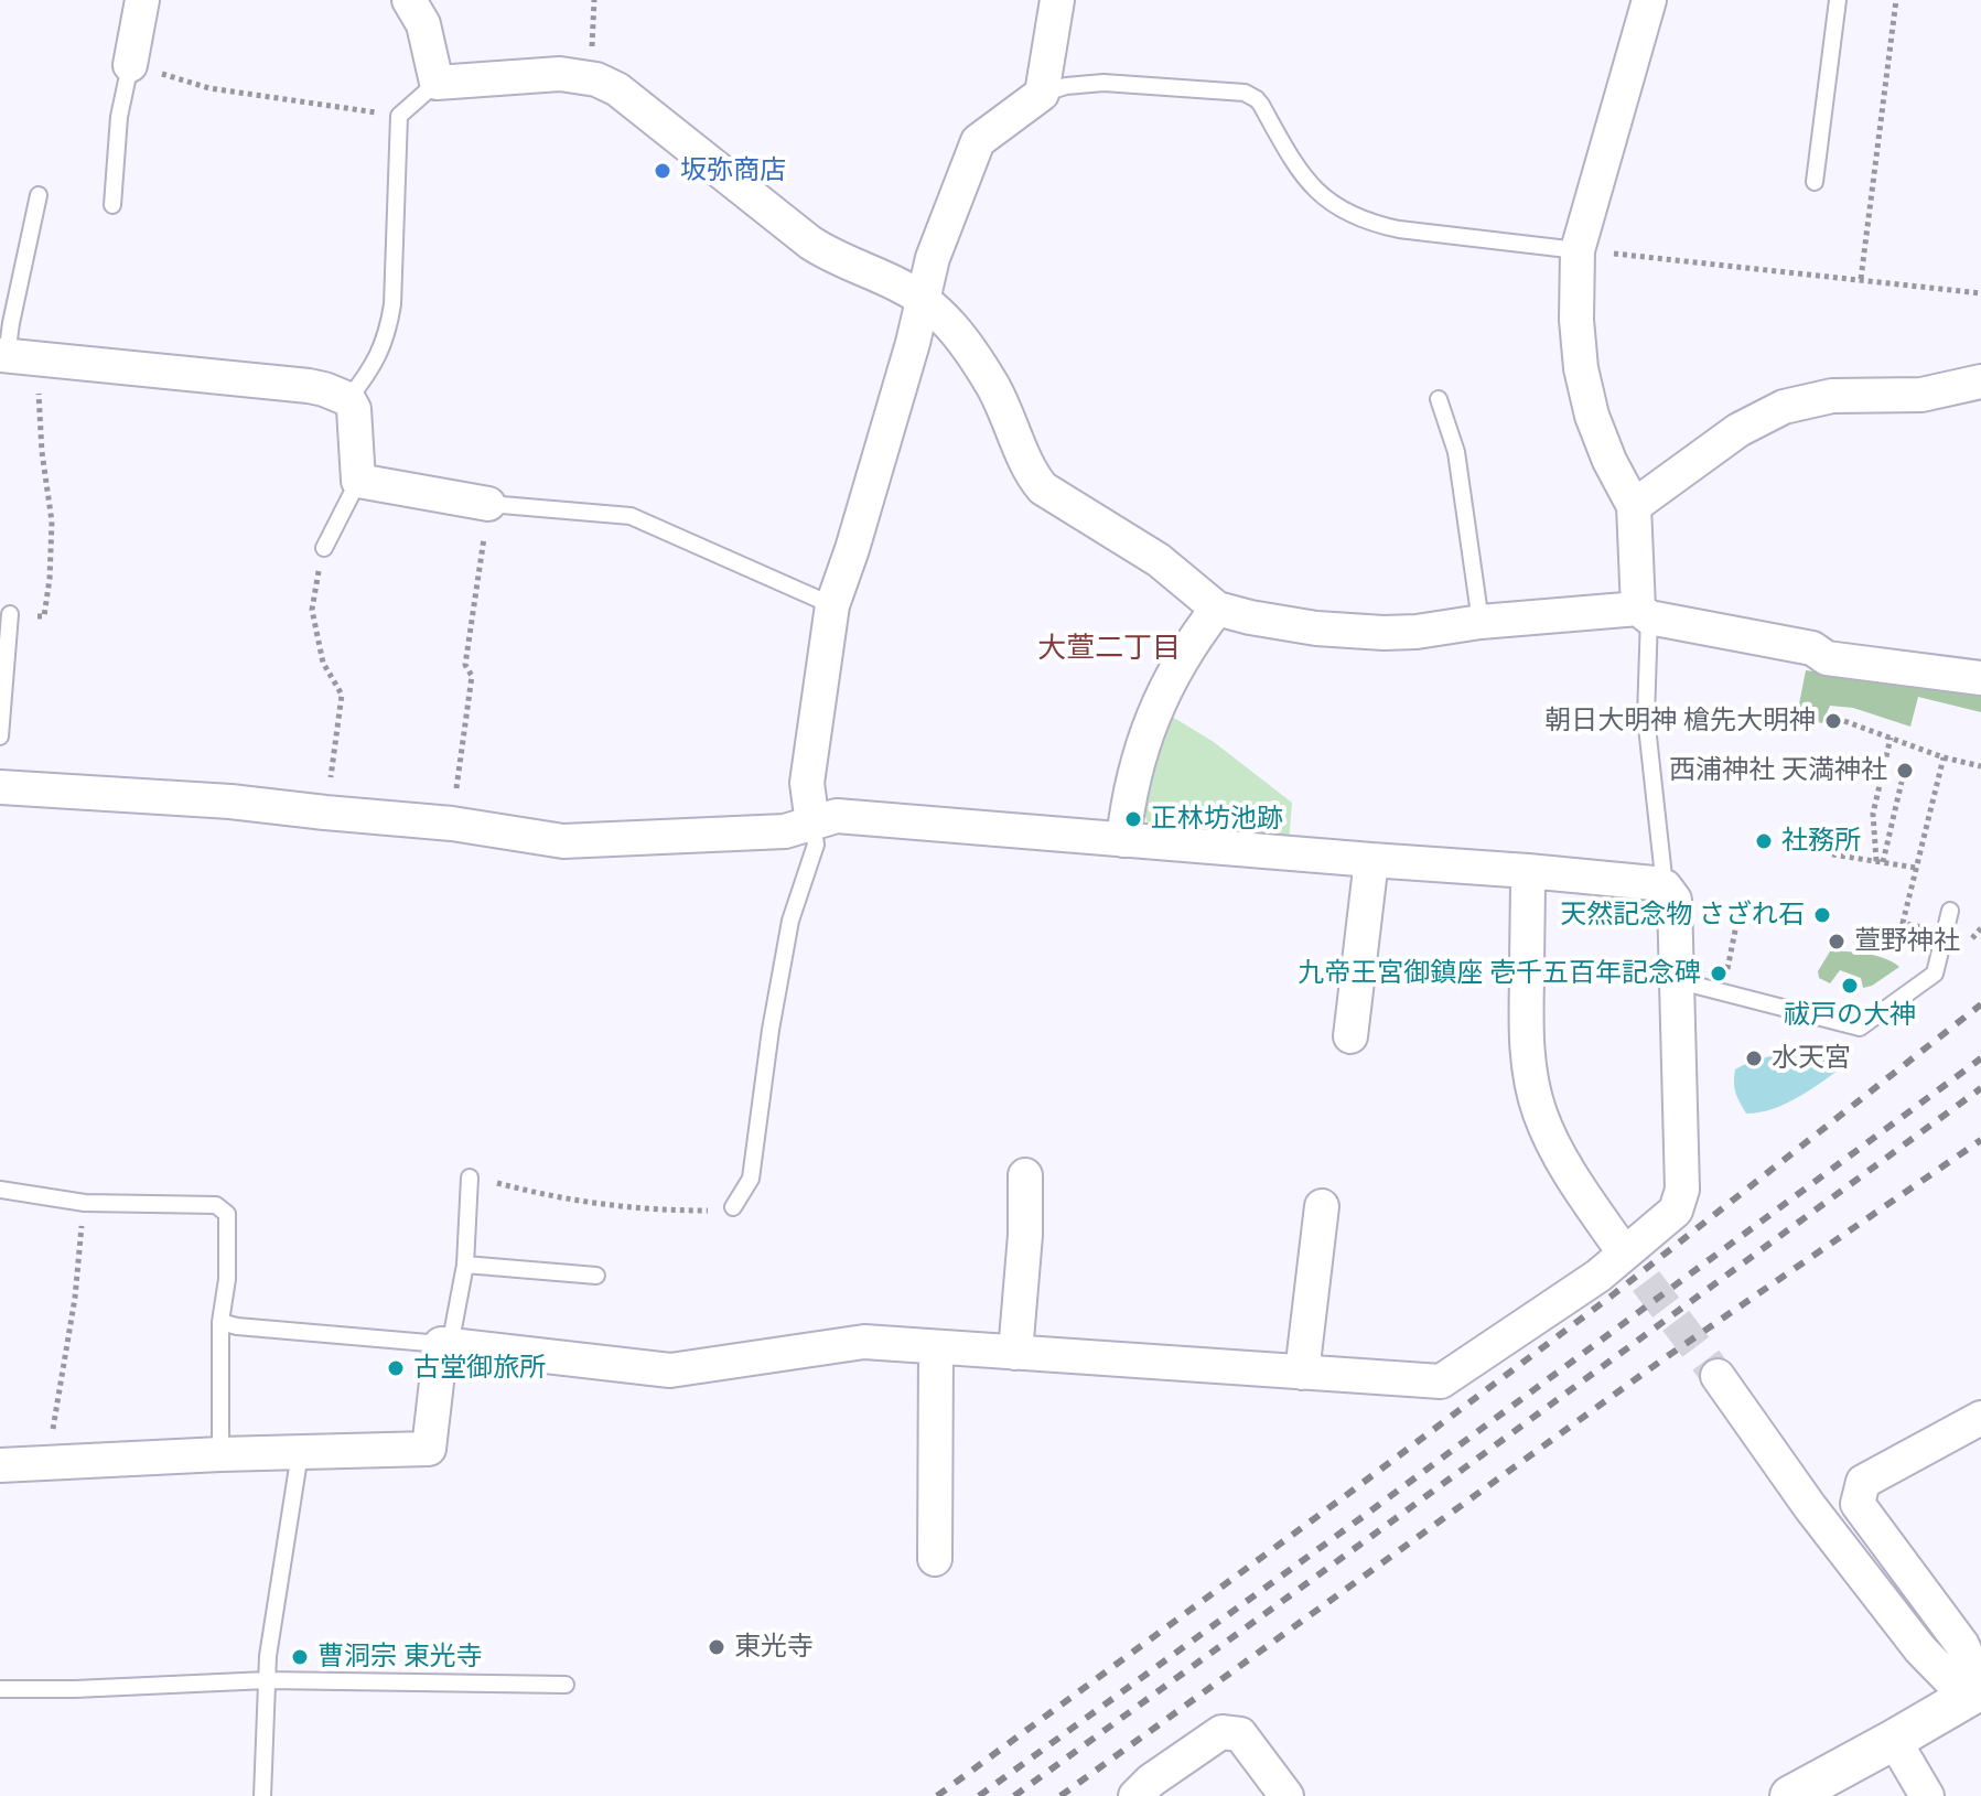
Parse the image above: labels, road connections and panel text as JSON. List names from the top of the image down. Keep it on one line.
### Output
{"districts":["大萱二丁目"],"places":["坂弥商店","朝日大明神 槍先大明神","西浦神社 天満神社","正林坊池跡","社務所","天然記念物 さざれ石","萱野神社","九帝王宮御鎮座 壱千五百年記念碑","祓戸の大神","水天宮","古堂御旅所","東光寺","曹洞宗 東光寺"]}
